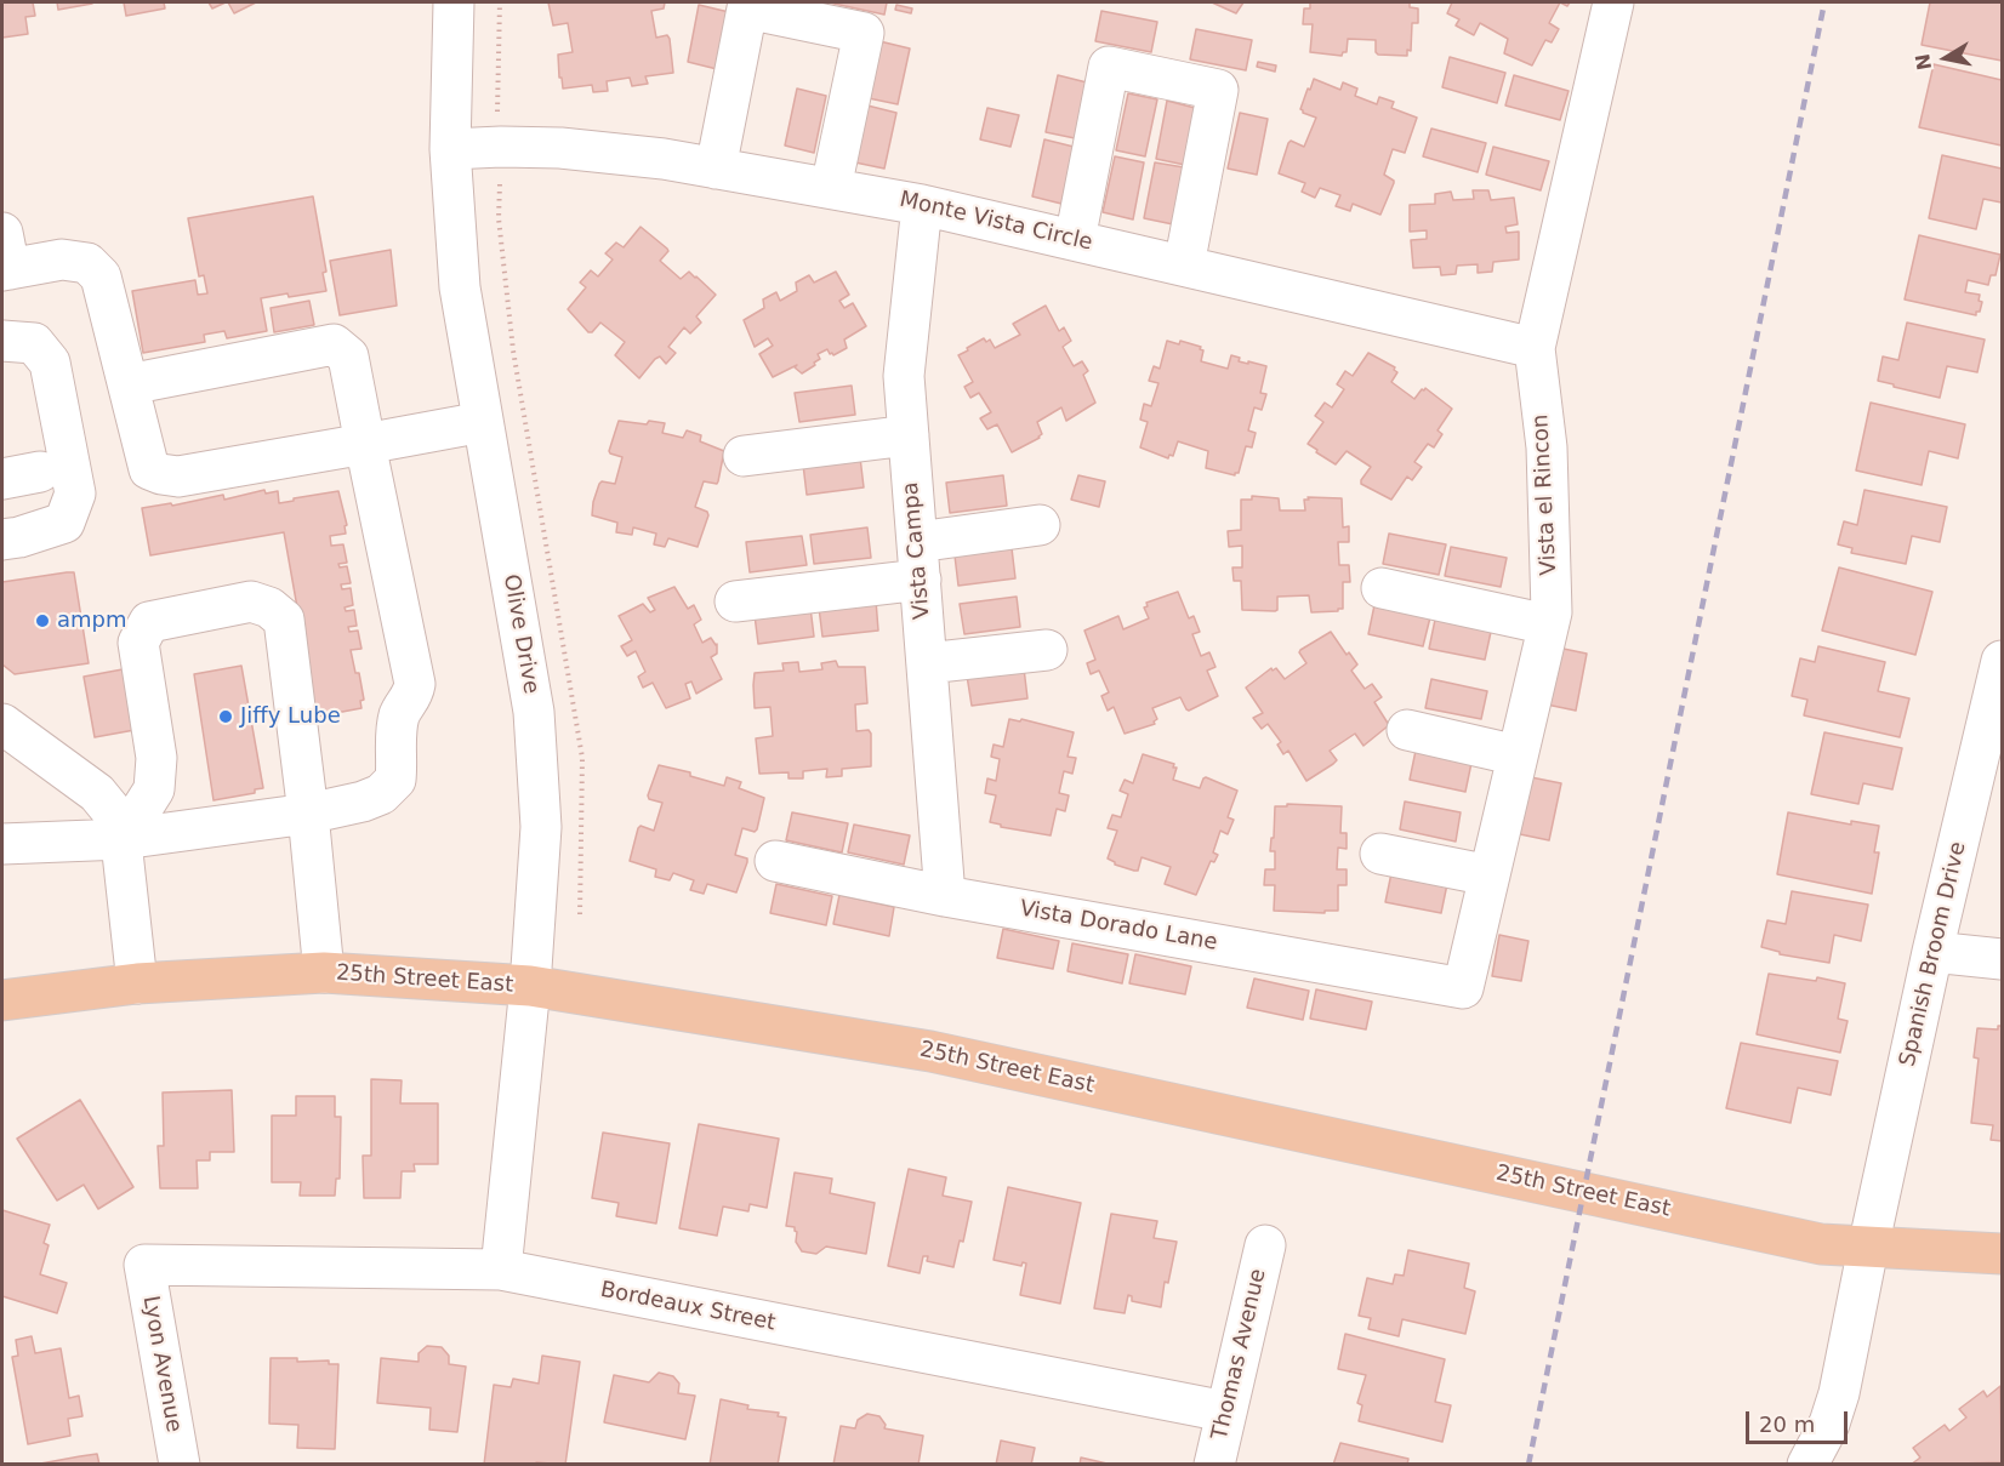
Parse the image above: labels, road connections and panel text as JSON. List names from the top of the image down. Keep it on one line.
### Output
{"streets":{"main road":["25th Street East"],"street":["Monte Vista Circle","Vista el Rincon","Vista Campa","Olive Drive","Vista Dorado Lane","Spanish Broom Drive","Bordeaux Street","Thomas Avenue","Lyon Avenue"]},"crossings":[["Monte Vista Circle","Vista el Rincon"],["Monte Vista Circle","Vista Campa"],["Monte Vista Circle","Olive Drive"],["Vista el Rincon","Vista Dorado Lane"],["Vista Campa","Vista Dorado Lane"],["Olive Drive","25th Street East"],["Olive Drive","Bordeaux Street"],["Spanish Broom Drive","25th Street East"],["Bordeaux Street","Thomas Avenue"],["Bordeaux Street","Lyon Avenue"]],"places":["ampm","Jiffy Lube"],"scale_bar":"20 m","north":"left"}
